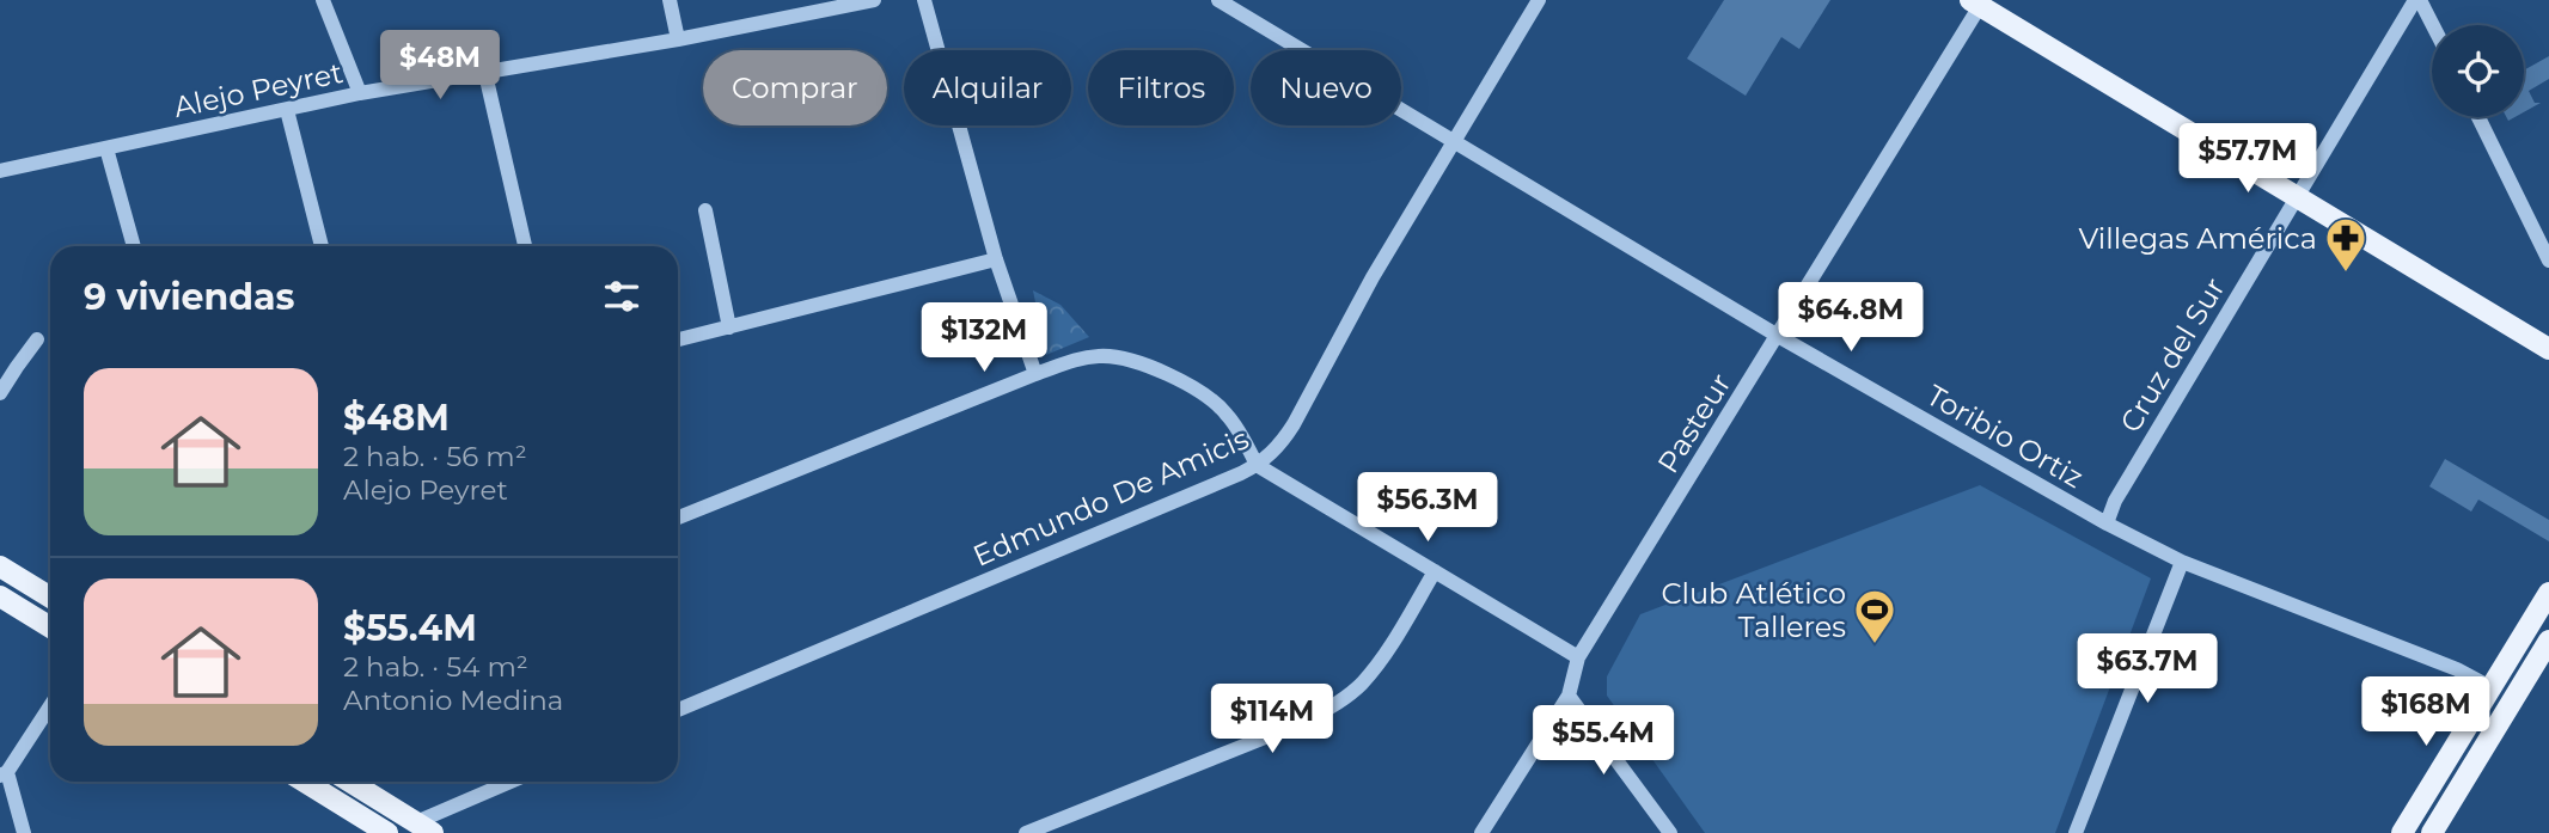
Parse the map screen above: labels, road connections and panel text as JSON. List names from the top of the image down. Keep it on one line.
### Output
{"streets":{"street":["Alejo Peyret","Cruz del Sur","Pasteur","Toribio Ortiz","Edmundo De Amicis"]},"crossings":[["Cruz del Sur","Toribio Ortiz"],["Pasteur","Toribio Ortiz"],["Toribio Ortiz","Edmundo De Amicis"]],"places":{"pharmacy":["Villegas América"],"sports":["Club Atlético Talleres"]},"page":{"price":["$48M","$57.7M","$64.8M","$132M","$56.3M","$63.7M","$168M","$114M","$55.4M"],"chip":["Comprar","Alquilar","Filtros","Nuevo"],"heading":"9 viviendas","list":[{"name":"$48M","note":"2 hab. · 56 m² · Alejo Peyret"},{"name":"$55.4M","note":"2 hab. · 54 m² · Antonio Medina"}]}}
